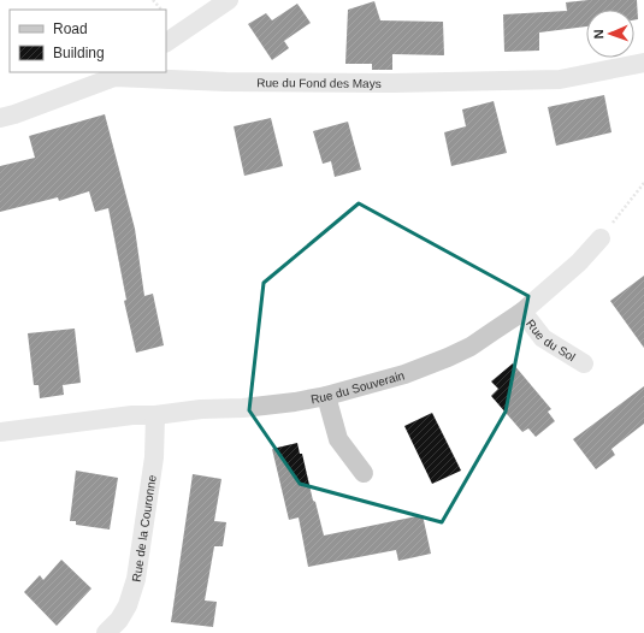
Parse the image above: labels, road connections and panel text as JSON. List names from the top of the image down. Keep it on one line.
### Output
{"streets":{"street":["Rue du Fond des Mays","Rue du Sol","Rue du Souverain","Rue de la Couronne"]},"crossings":[["Rue du Sol","Rue du Souverain"],["Rue du Souverain","Rue de la Couronne"]],"legend":["Road","Building"],"north":"left"}
